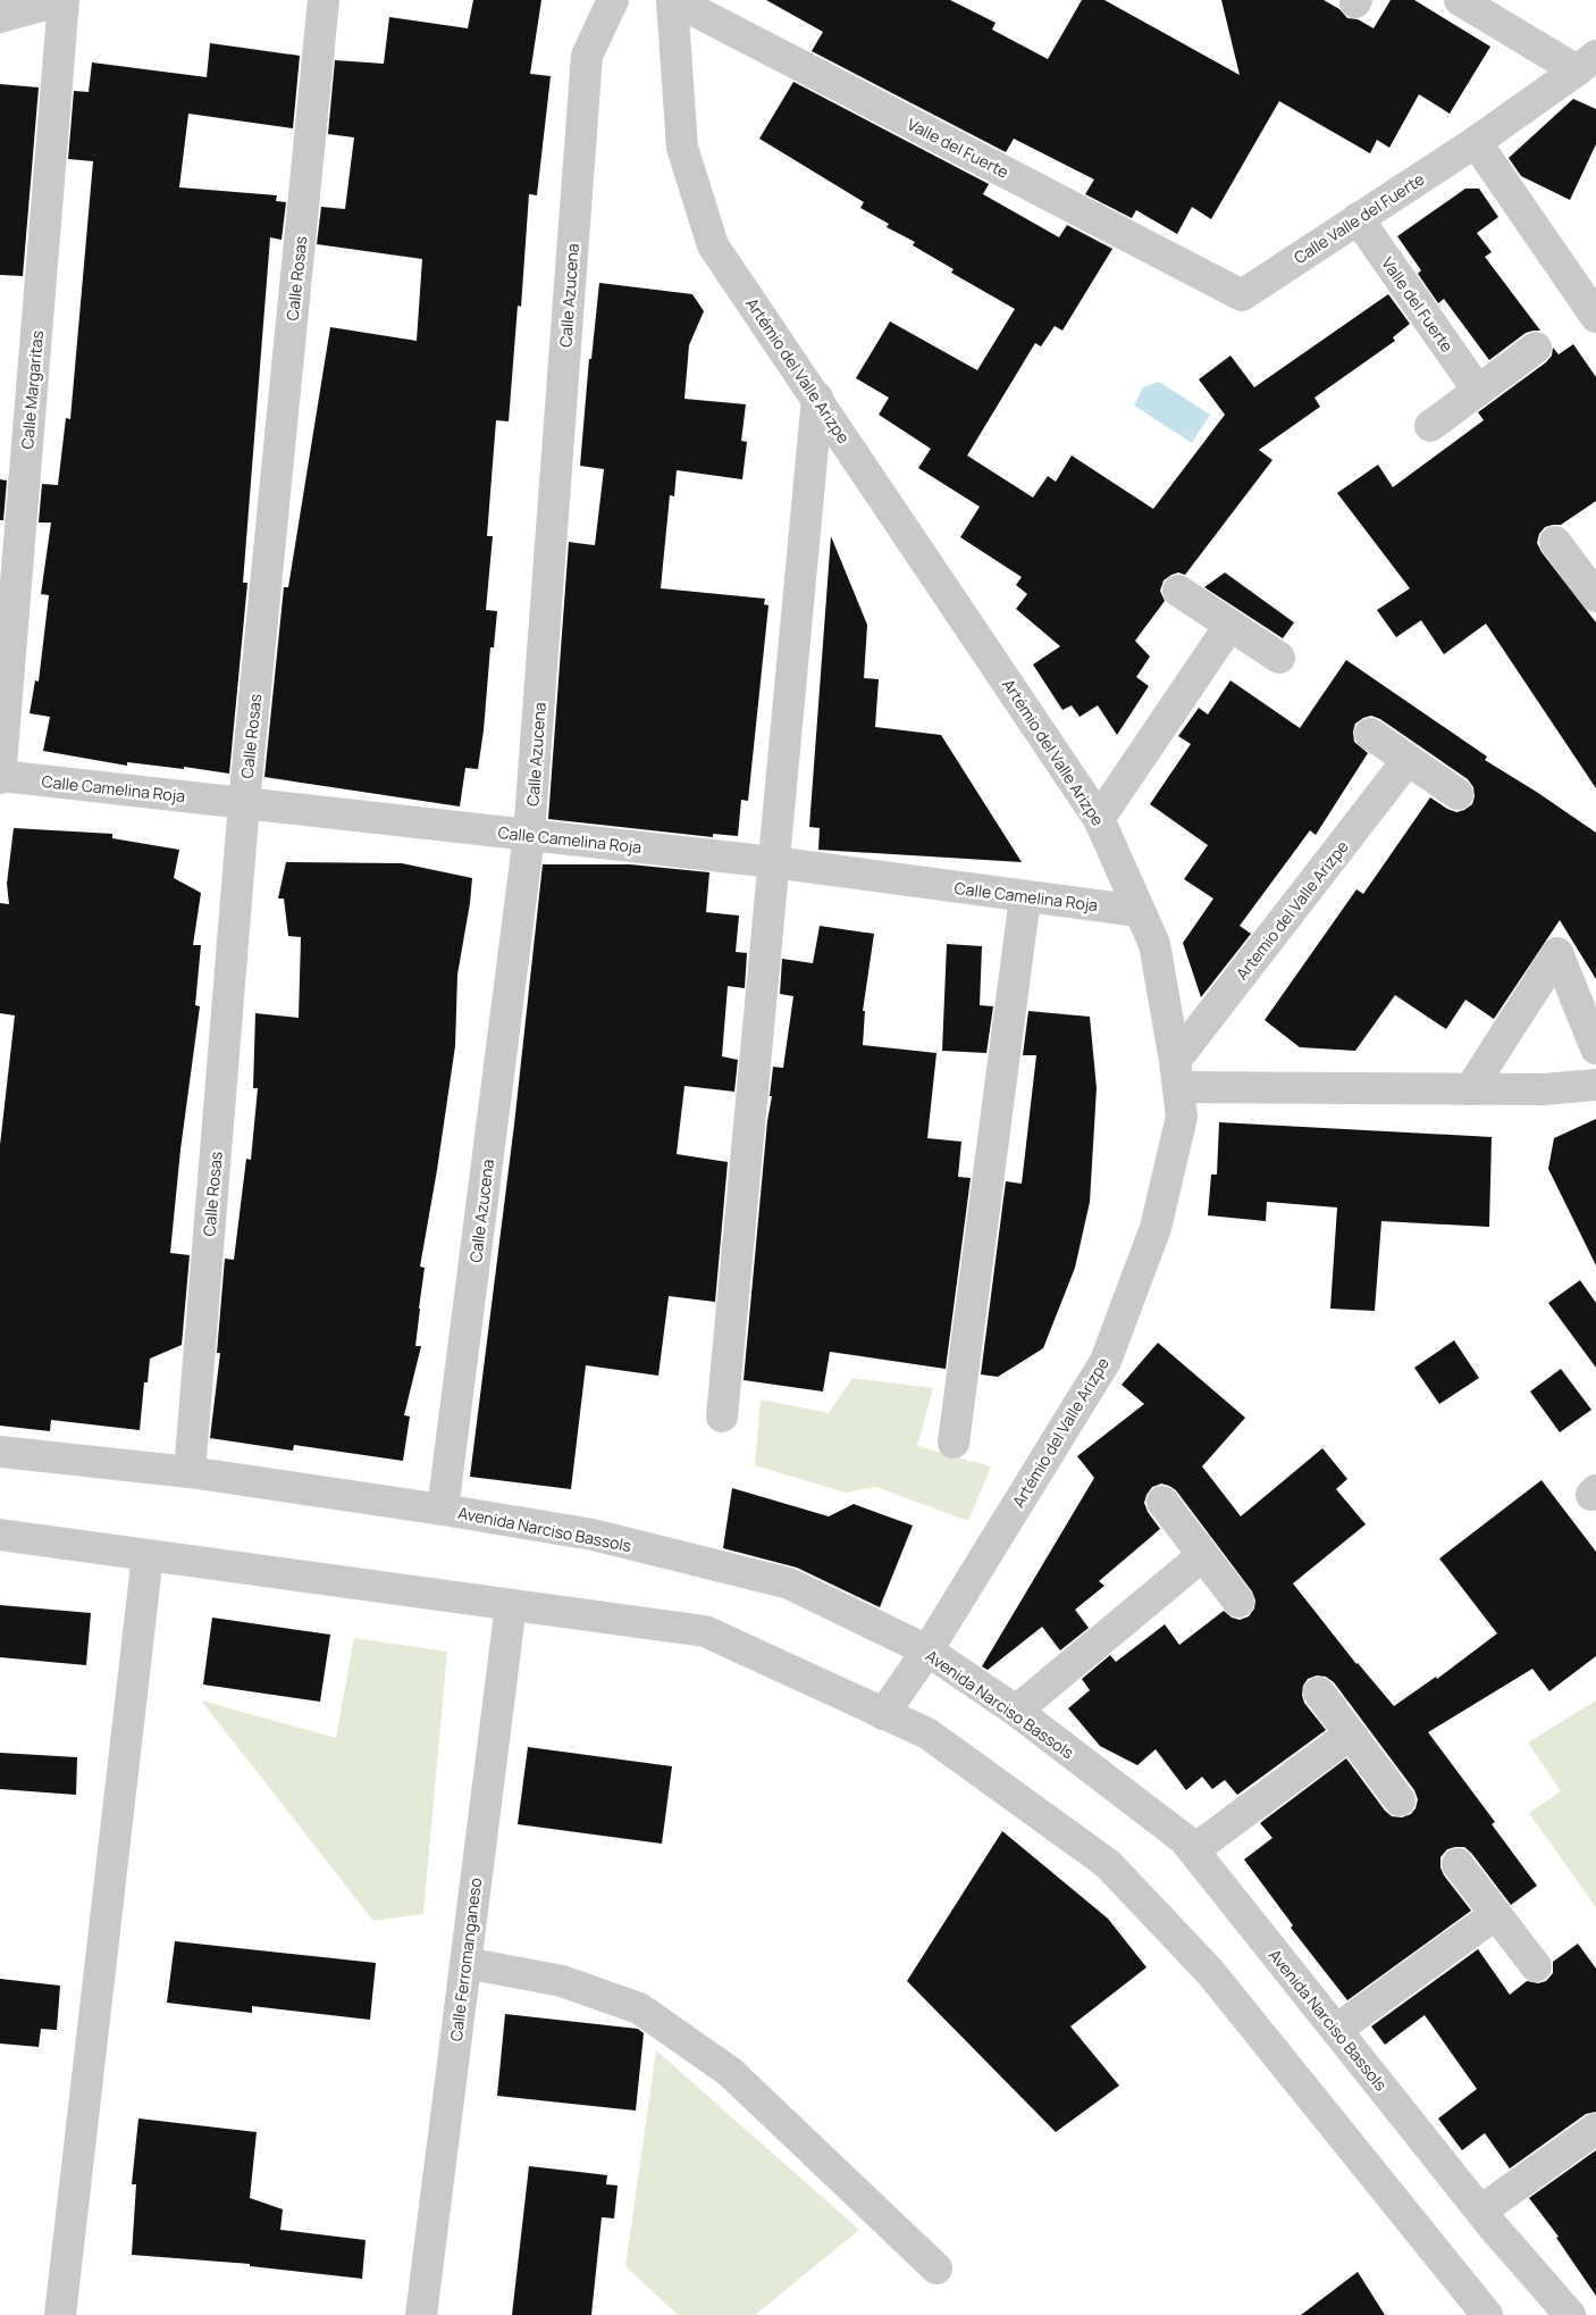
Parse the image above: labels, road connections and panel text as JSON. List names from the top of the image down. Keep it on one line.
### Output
{"streets":{"street":["Valle del Fuerte","Calle Valle del Fuerte","Calle Rosas","Calle Azucena","Artémio del Valle Arizpe","Calle Margaritas","Calle Camelina Roja","Artemio del Valle Arizpe","Avenida Narciso Bassols","Calle Ferromanganeso"]},"crossings":[["Valle del Fuerte","Calle Valle del Fuerte"],["Valle del Fuerte","Artémio del Valle Arizpe"],["Calle Rosas","Calle Camelina Roja"],["Calle Rosas","Avenida Narciso Bassols"],["Calle Azucena","Calle Camelina Roja"],["Calle Azucena","Avenida Narciso Bassols"],["Artémio del Valle Arizpe","Calle Camelina Roja"],["Artémio del Valle Arizpe","Artemio del Valle Arizpe"],["Artémio del Valle Arizpe","Avenida Narciso Bassols"],["Calle Margaritas","Calle Camelina Roja"]]}
